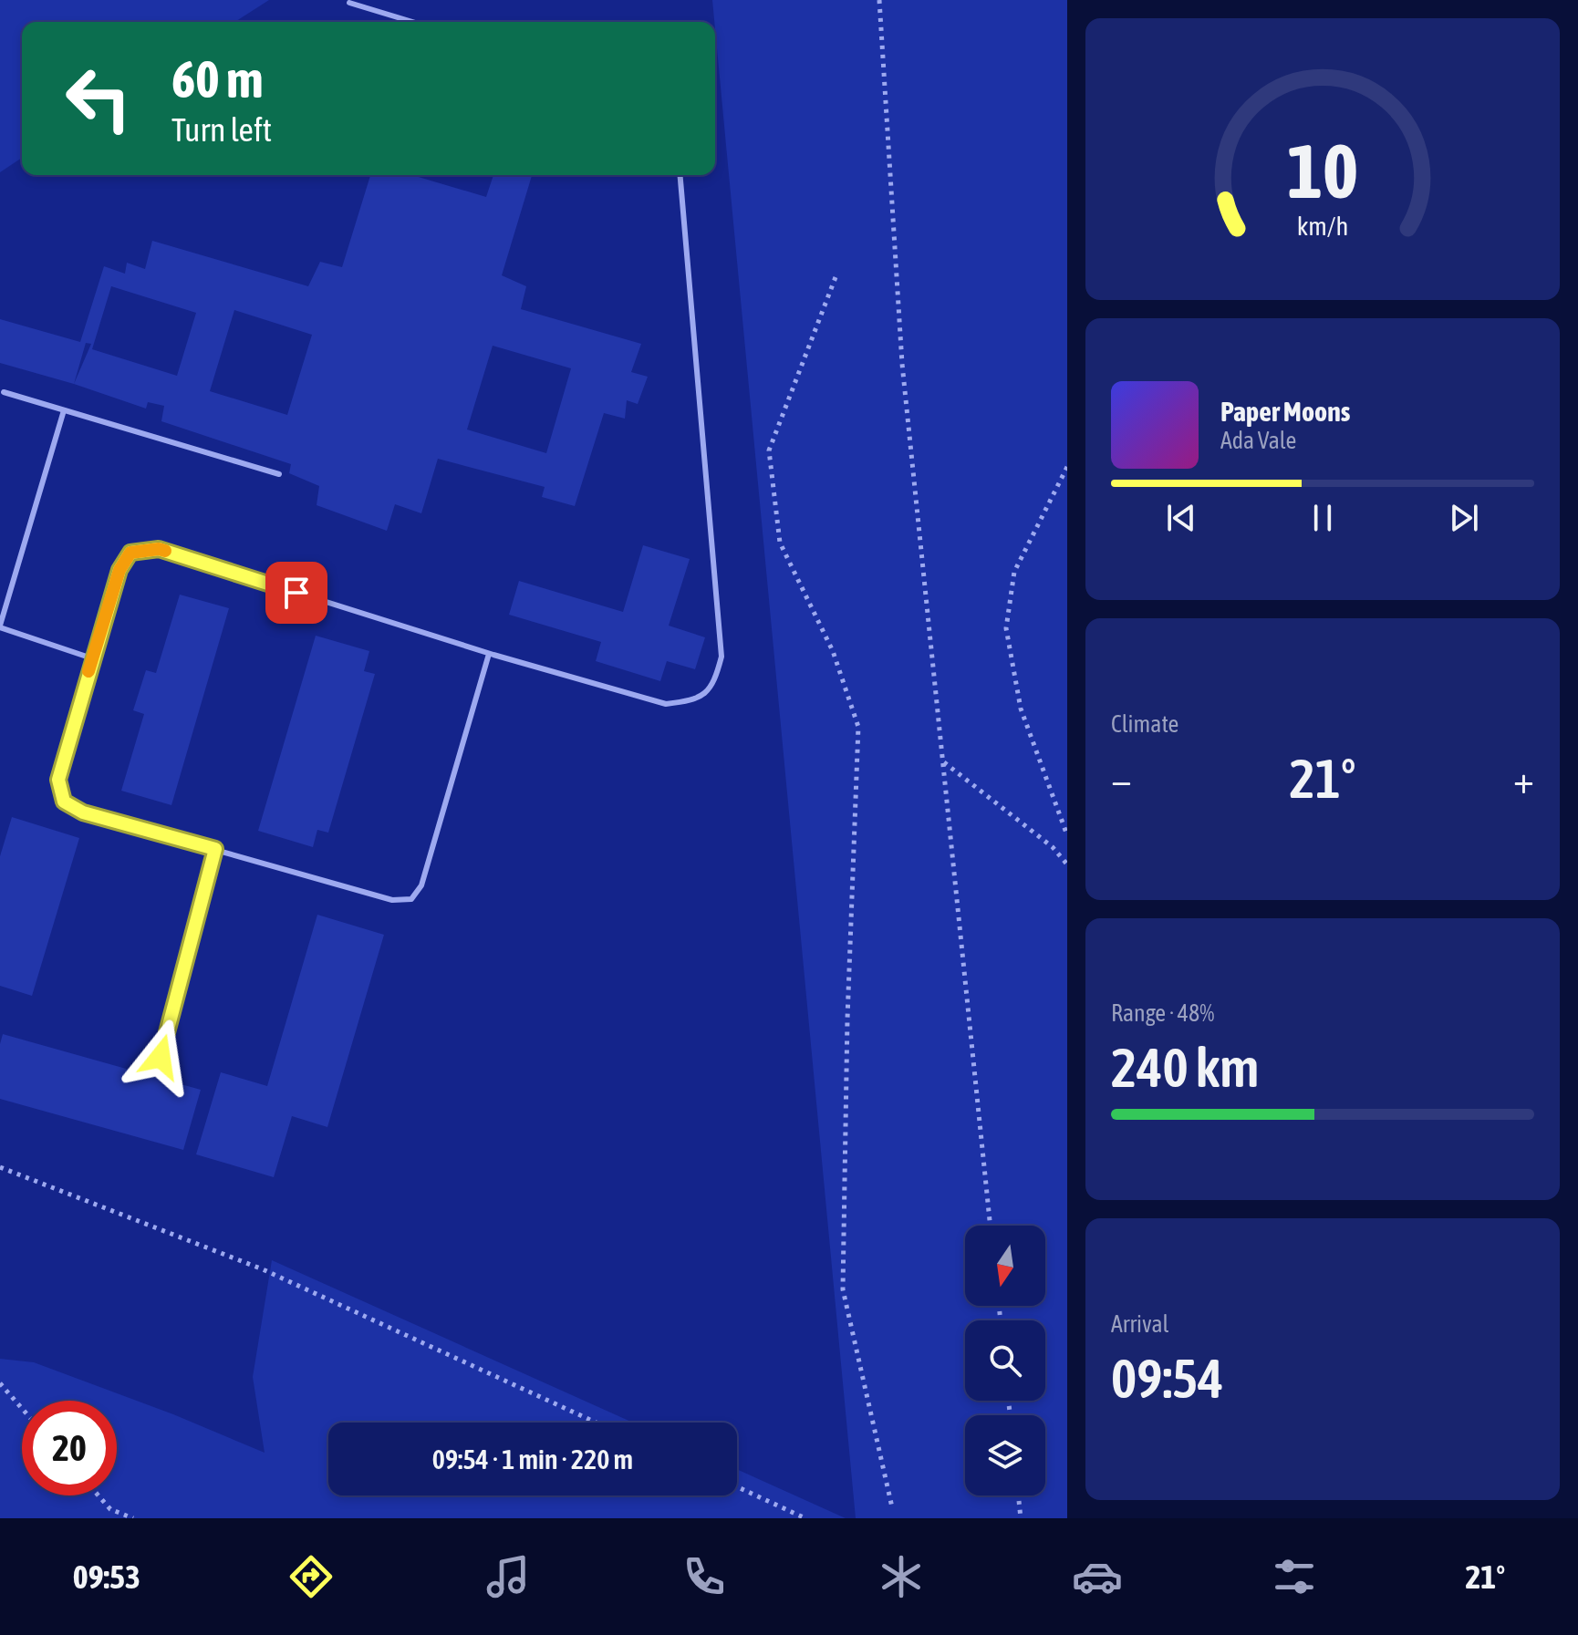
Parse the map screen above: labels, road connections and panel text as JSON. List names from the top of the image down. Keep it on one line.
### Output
{"north":"bottom","page":{"turn":["60 m","Turn left"],"song":["Paper Moons","Ada Vale"],"tile":["Climate",["Range · 48%","240 km"],["Arrival","09:54"]],"heat":["−","21°","+"],"limit":"20","trip":"09:54 · 1 min · 220 m","tabs":["09:53","21°"],"gauge":["10","km/h"]}}
